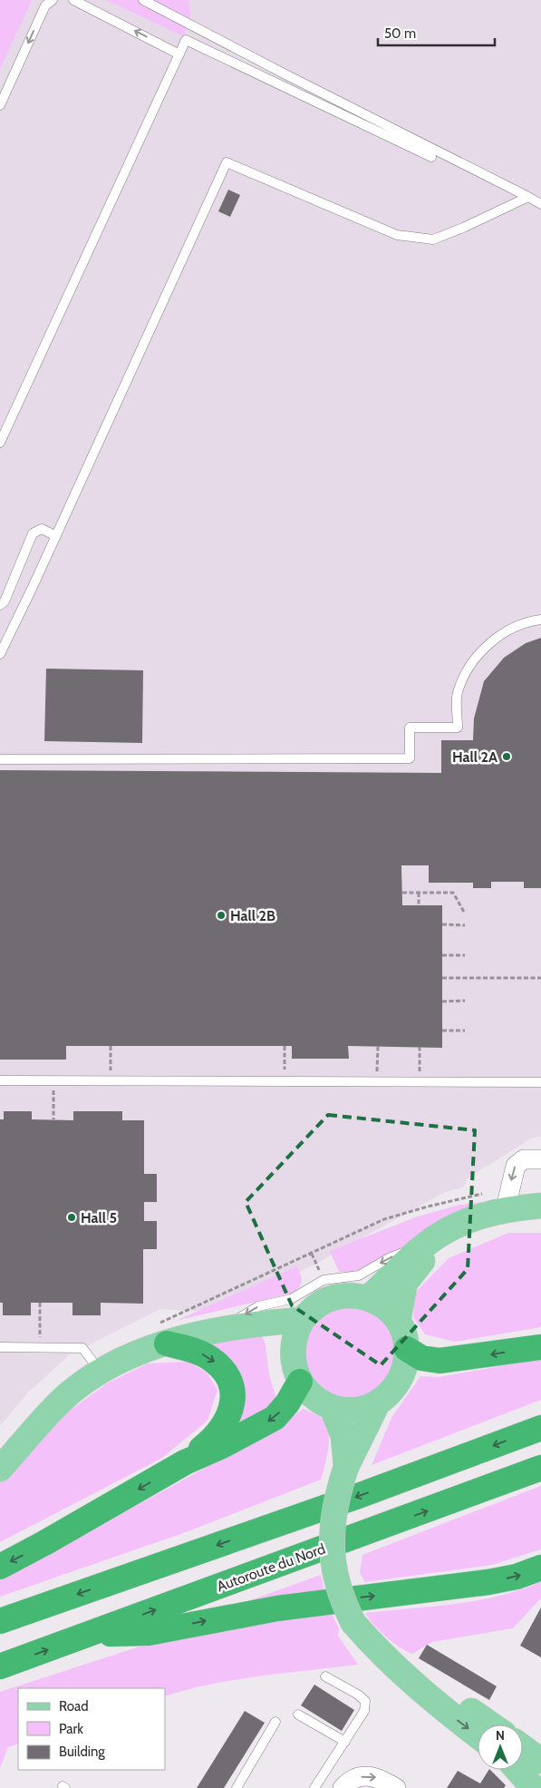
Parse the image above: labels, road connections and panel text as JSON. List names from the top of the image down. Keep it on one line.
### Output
{"streets":{"highway":["Autoroute du Nord"]},"places":["Hall 2A","Hall 2B","Hall 5"],"legend":["Road","Park","Building"],"scale_bar":"50 m","north":"top"}
